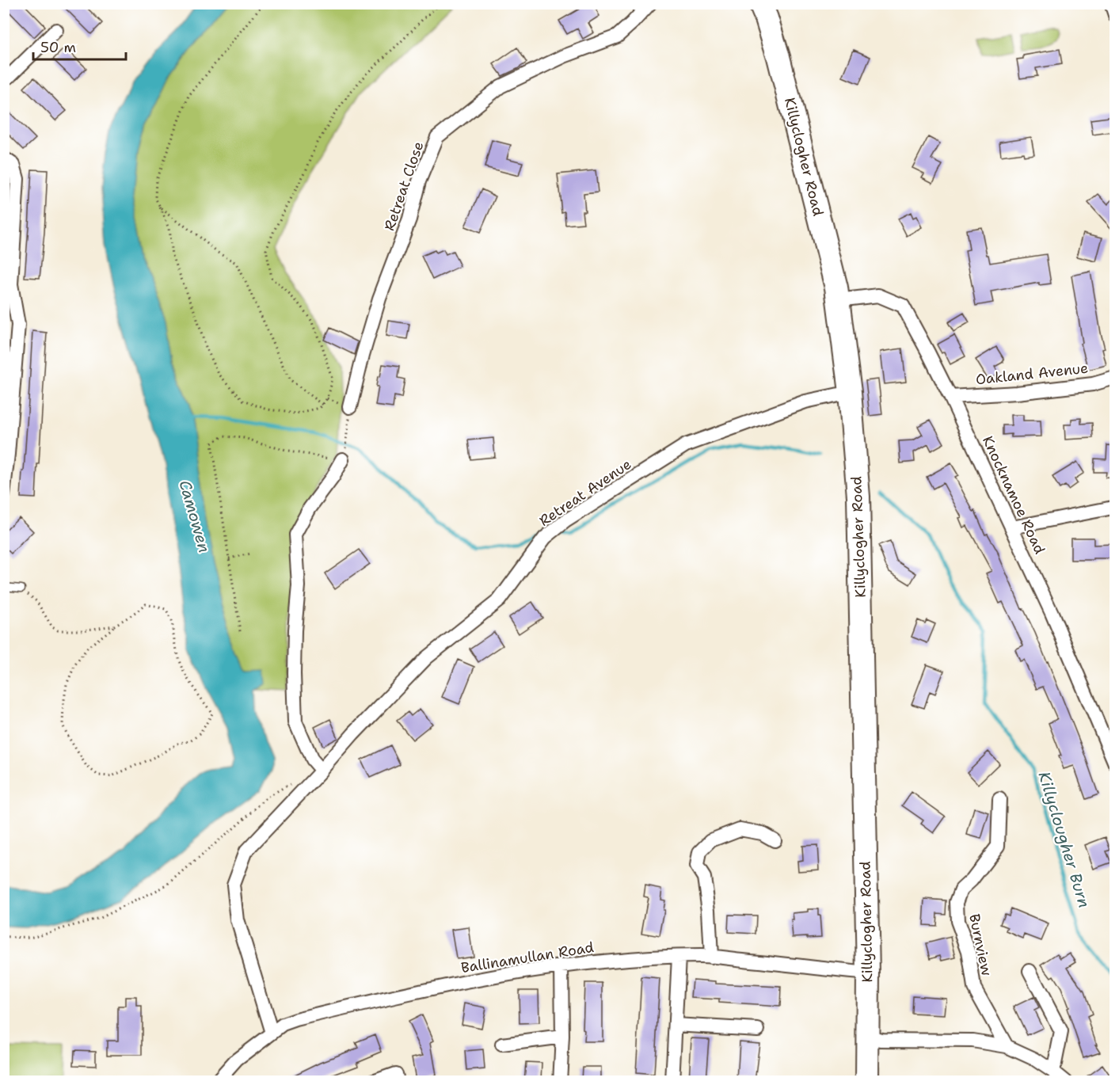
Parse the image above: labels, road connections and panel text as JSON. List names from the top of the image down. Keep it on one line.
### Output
{"streets":{"highway":["Killyclogher Road"],"street":["Retreat Close","Oakland Avenue","Retreat Avenue","Knocknamoe Road","Burnview","Ballinamullan Road"]},"crossings":[["Killyclogher Road","Retreat Avenue"],["Killyclogher Road","Knocknamoe Road"],["Killyclogher Road","Ballinamullan Road"],["Oakland Avenue","Knocknamoe Road"],["Retreat Avenue","Ballinamullan Road"]],"water":["Camowen","Killyclougher Burn"],"scale_bar":"50 m"}
